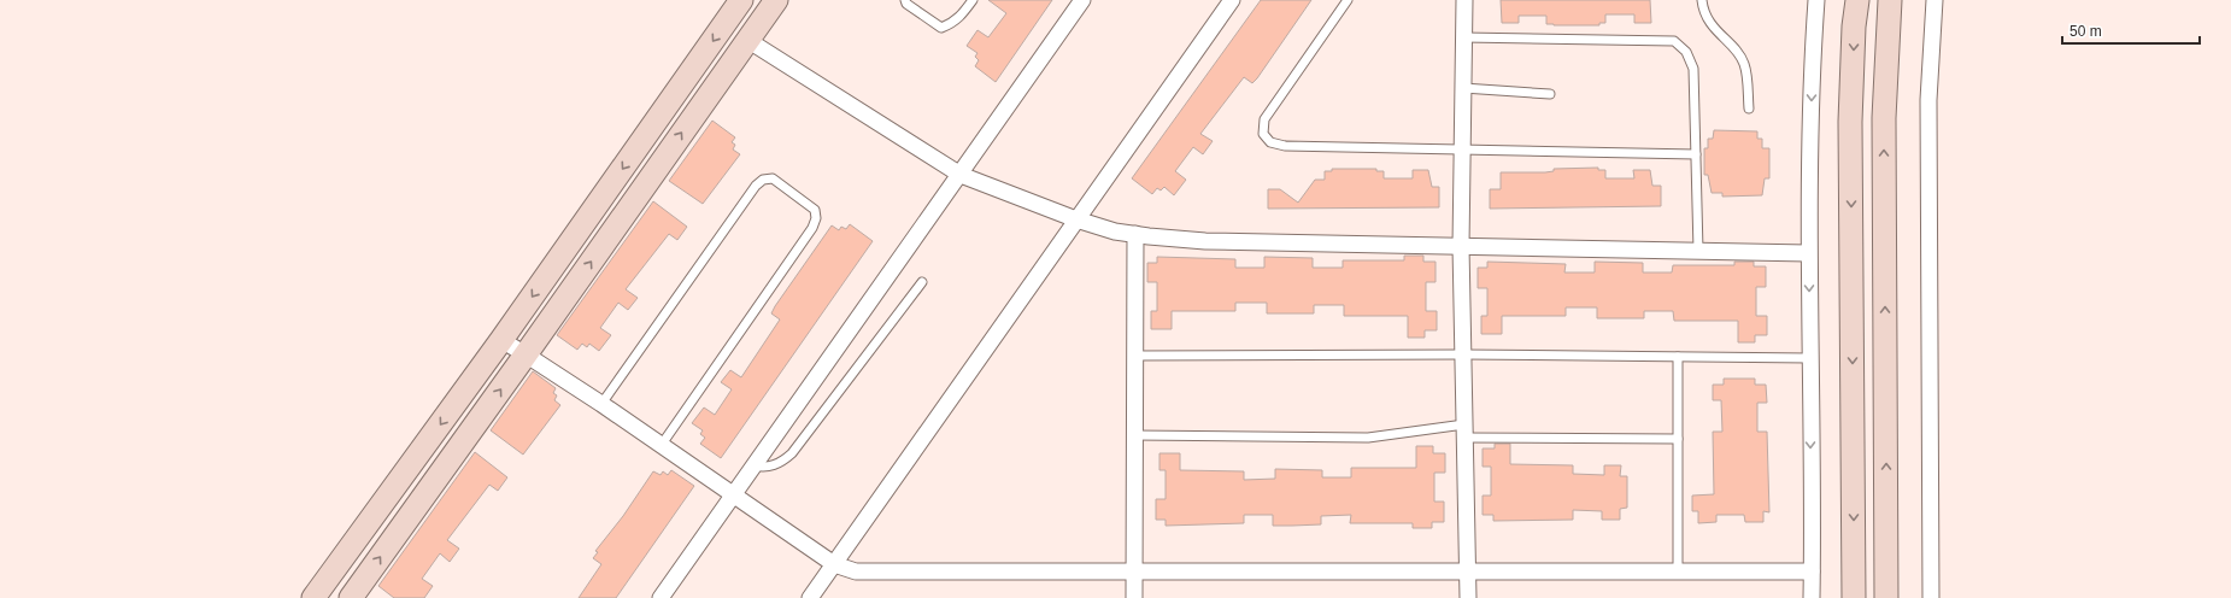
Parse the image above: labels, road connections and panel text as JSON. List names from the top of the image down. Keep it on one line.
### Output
{"scale_bar":"50 m"}
